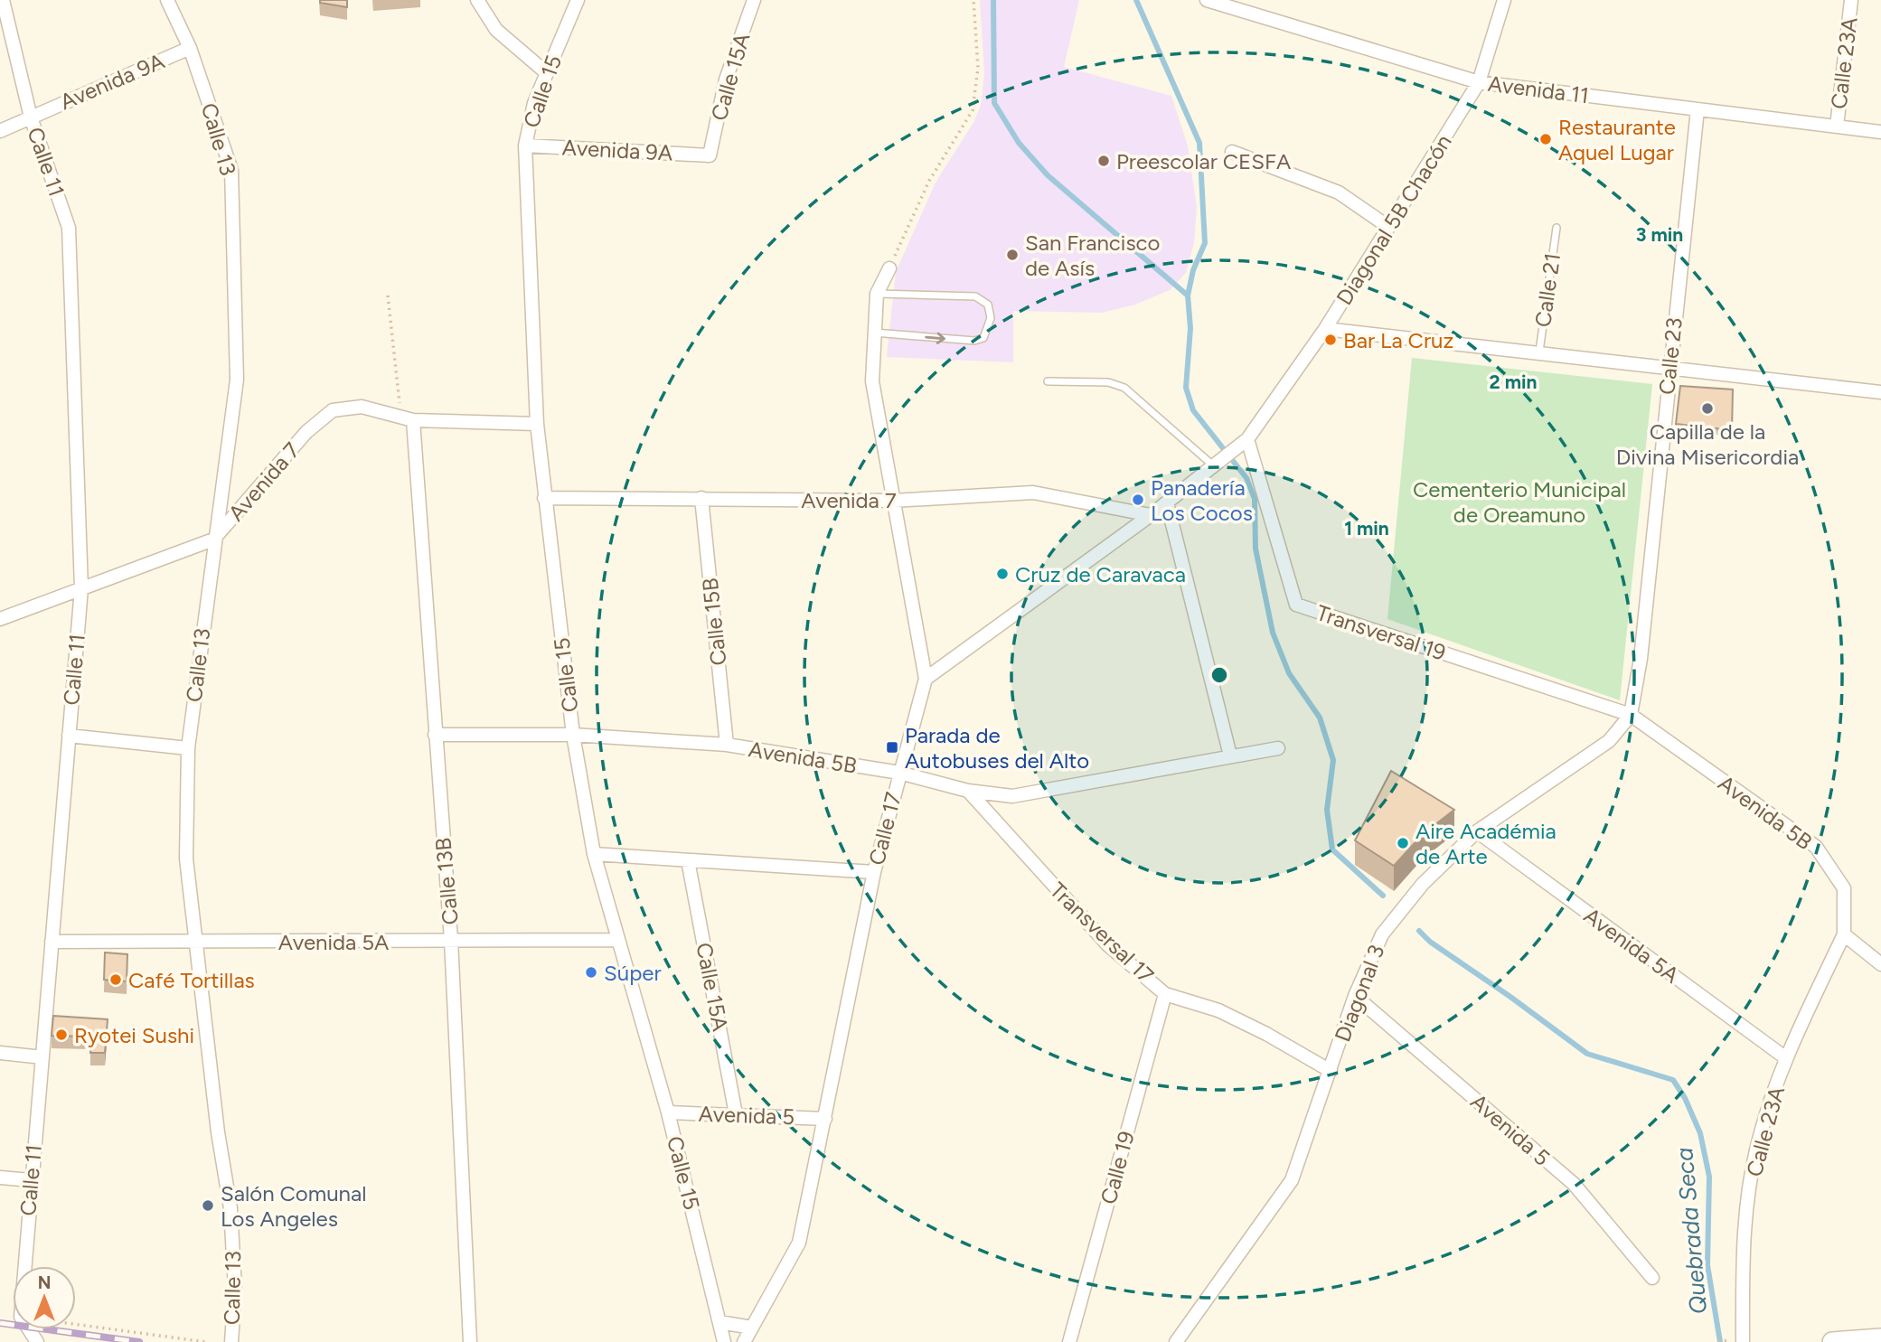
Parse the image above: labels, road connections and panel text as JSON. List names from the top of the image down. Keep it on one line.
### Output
{"streets":{"street":["Calle 23A","Calle 15A","Avenida 9A","Avenida 11","Calle 15","Calle 13","Calle 11","Diagonal 5B Chacón","Calle 23","Avenida 7","Calle 15B","Transversal 19","Avenida 5B","Calle 17","Calle 13B","Transversal 17","Avenida 5A","Diagonal 3","Avenida 5","Calle 19"],"lane":["Calle 21"]},"crossings":[["Calle 23A","Avenida 11"],["Calle 23A","Avenida 5B"],["Calle 23A","Avenida 5A"],["Calle 15A","Avenida 9A"],["Calle 15A","Avenida 5"],["Avenida 9A","Calle 15"],["Avenida 9A","Calle 13"],["Avenida 9A","Calle 11"],["Avenida 11","Diagonal 5B Chacón"],["Avenida 11","Calle 23"],["Calle 15","Avenida 7"],["Calle 15","Avenida 5B"],["Calle 15","Avenida 5A"],["Calle 15","Avenida 5"],["Calle 13","Avenida 7"],["Calle 13","Avenida 5A"],["Calle 11","Avenida 7"],["Calle 11","Avenida 5A"],["Diagonal 5B Chacón","Avenida 7"],["Diagonal 5B Chacón","Transversal 19"],["Diagonal 5B Chacón","Calle 17"],["Calle 23","Transversal 19"],["Calle 23","Avenida 5B"],["Calle 23","Diagonal 3"],["Avenida 7","Calle 15B"],["Avenida 7","Calle 17"],["Avenida 7","Calle 13B"],["Calle 15B","Avenida 5B"],["Transversal 19","Avenida 5B"],["Transversal 19","Diagonal 3"],["Avenida 5B","Calle 17"],["Avenida 5B","Calle 13B"],["Avenida 5B","Transversal 17"],["Avenida 5B","Diagonal 3"],["Calle 17","Avenida 5"],["Calle 13B","Avenida 5A"],["Transversal 17","Diagonal 3"],["Transversal 17","Calle 19"],["Avenida 5A","Diagonal 3"],["Diagonal 3","Avenida 5"]],"water":["Quebrada Seca"],"parks":["Cementerio Municipal de Oreamuno"],"places":{"other":["Restaurante Aquel Lugar","Preescolar CESFA","San Francisco de Asís","Bar La Cruz","Capilla de la Divina Misericordia","Panadería Los Cocos","Cruz de Caravaca","Aire Académia de Arte","Súper","Café Tortillas","Ryotei Sushi","Salón Comunal Los Angeles"],"transit":["Parada de Autobuses del Alto"]},"north":"top","rings":["3 min","2 min","1 min"]}
